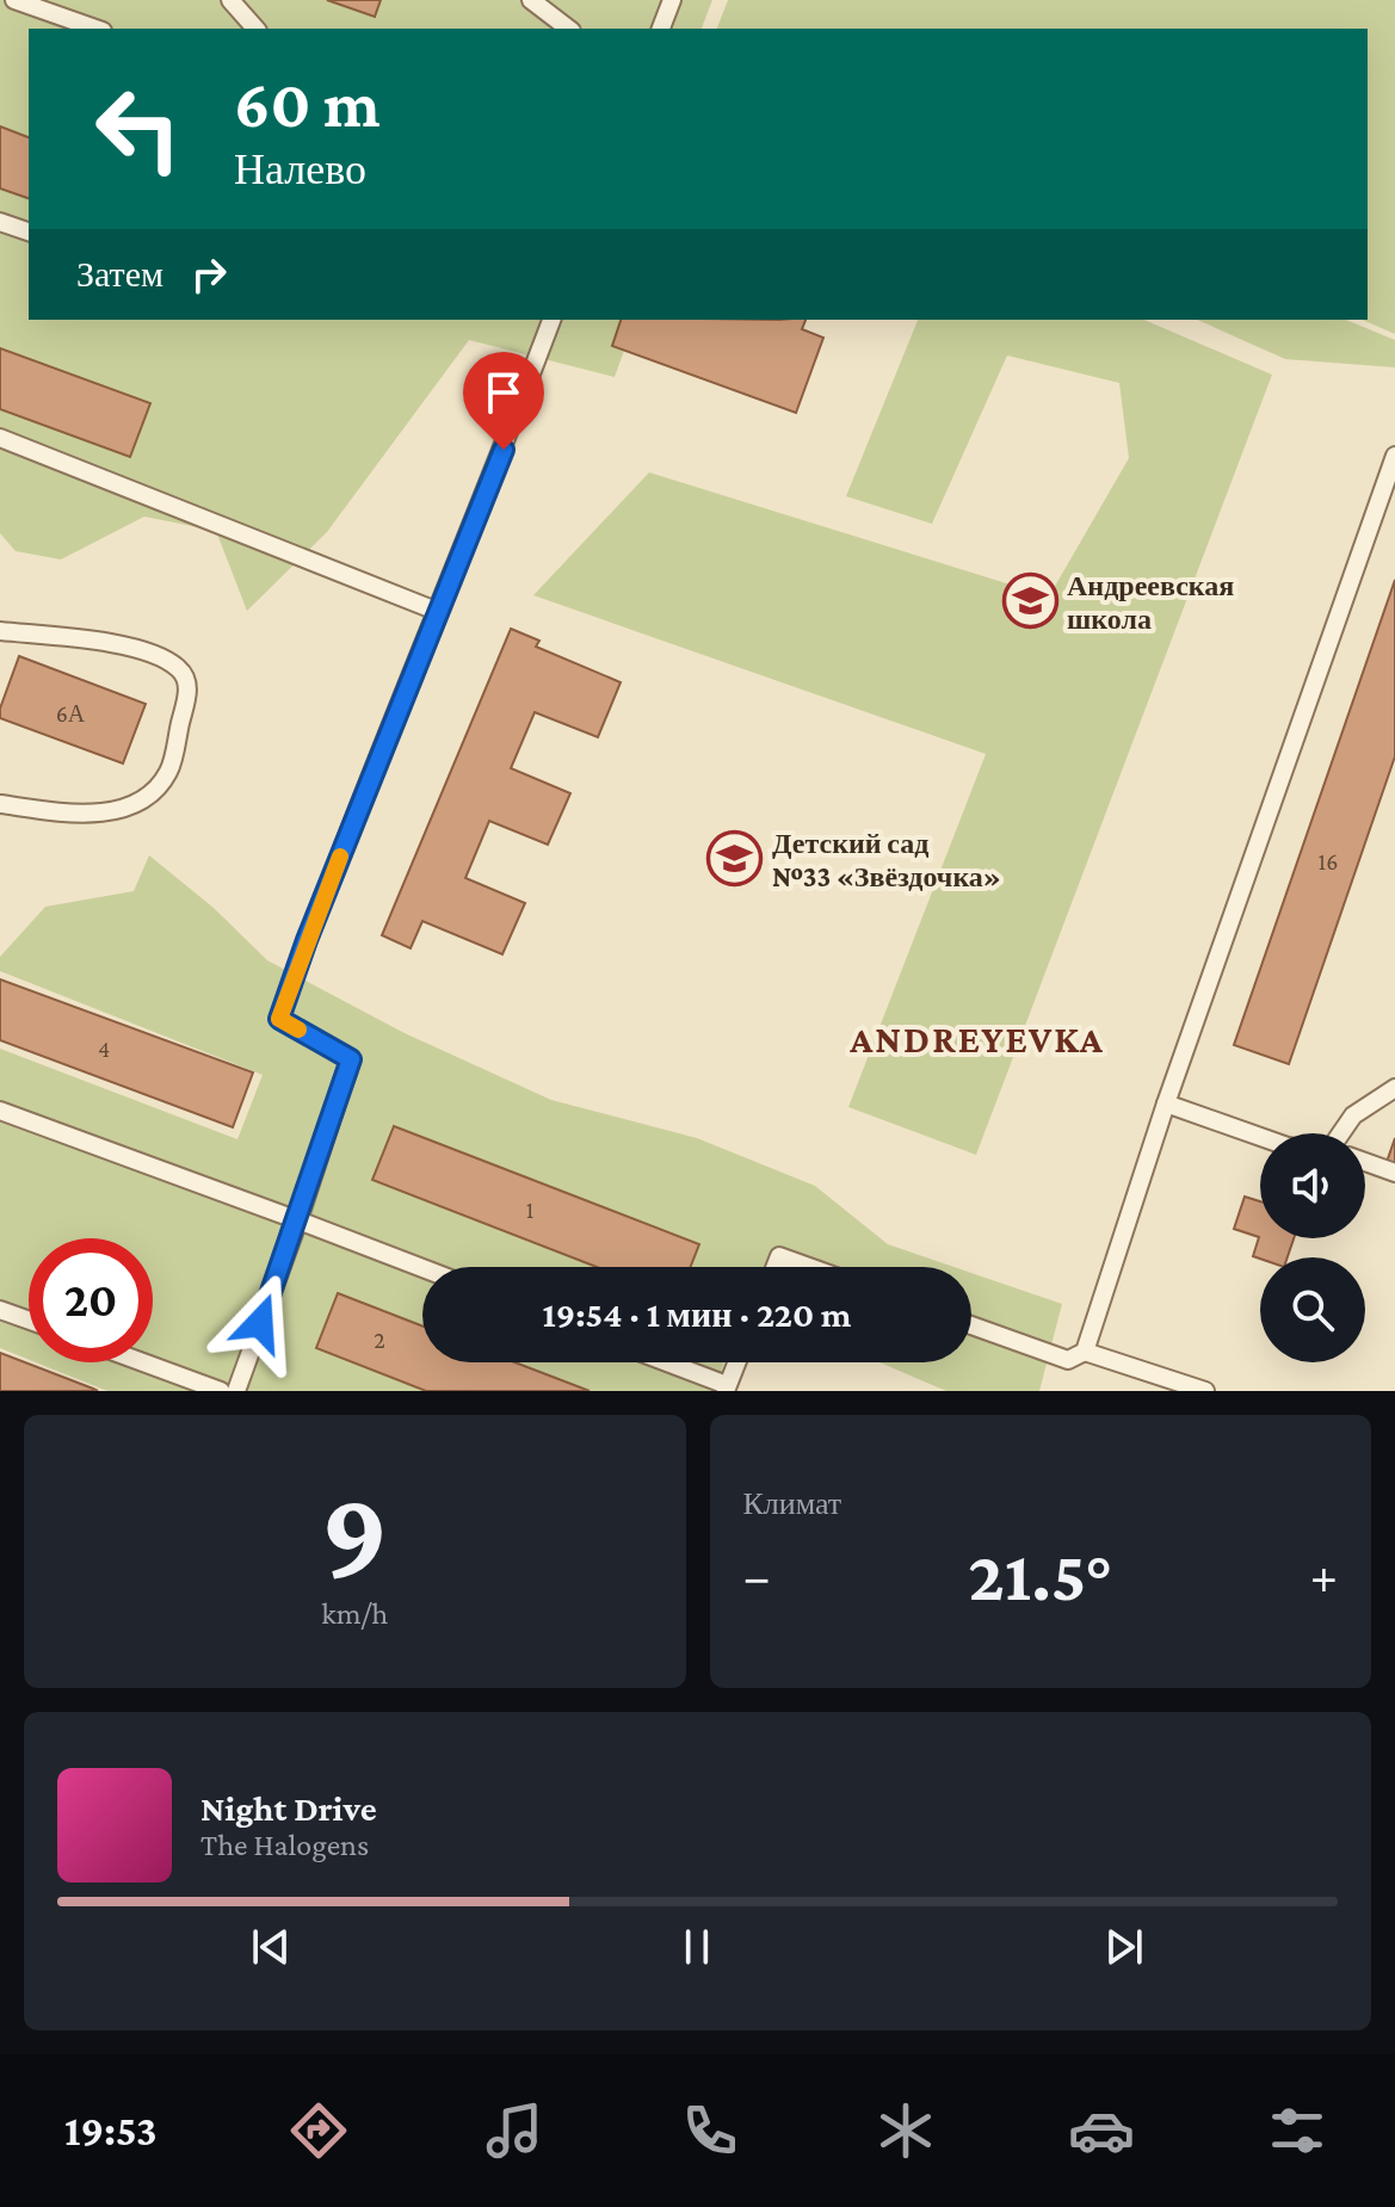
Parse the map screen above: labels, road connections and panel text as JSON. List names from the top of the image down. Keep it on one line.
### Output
{"districts":["ANDREYEVKA"],"places":{"school or university":["Андреевская школа","Детский сад №33 «Звёздочка»"]},"house_numbers":["6А","16","4","1","2"],"page":{"turn":["60 m","Налево"],"then":"Затем","limit":"20","trip":"19:54 · 1 мин · 220 m","tile":[["9","km/h"],"Климат"],"heat":["−","21.5°","+"],"song":["Night Drive","The Halogens"],"tabs":"19:53"}}
